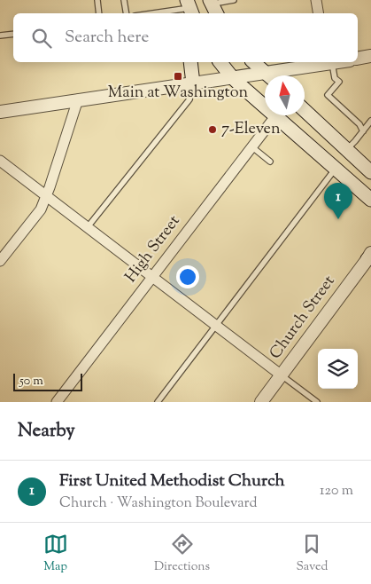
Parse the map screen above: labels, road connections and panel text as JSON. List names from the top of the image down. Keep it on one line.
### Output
{"streets":{"street":["High Street","Church Street"]},"places":{"transit":["Main at Washington"],"other":["7-Eleven"]},"scale_bar":"50 m","north":"top","page":{"search":"Search here","pins":"1","scale":"50 m","heading":"Nearby","list":[{"mark":"1","name":"First United Methodist Church","note":"Church · Washington Boulevard","value":"120 m"}],"nav":["Map","Directions","Saved"]}}
